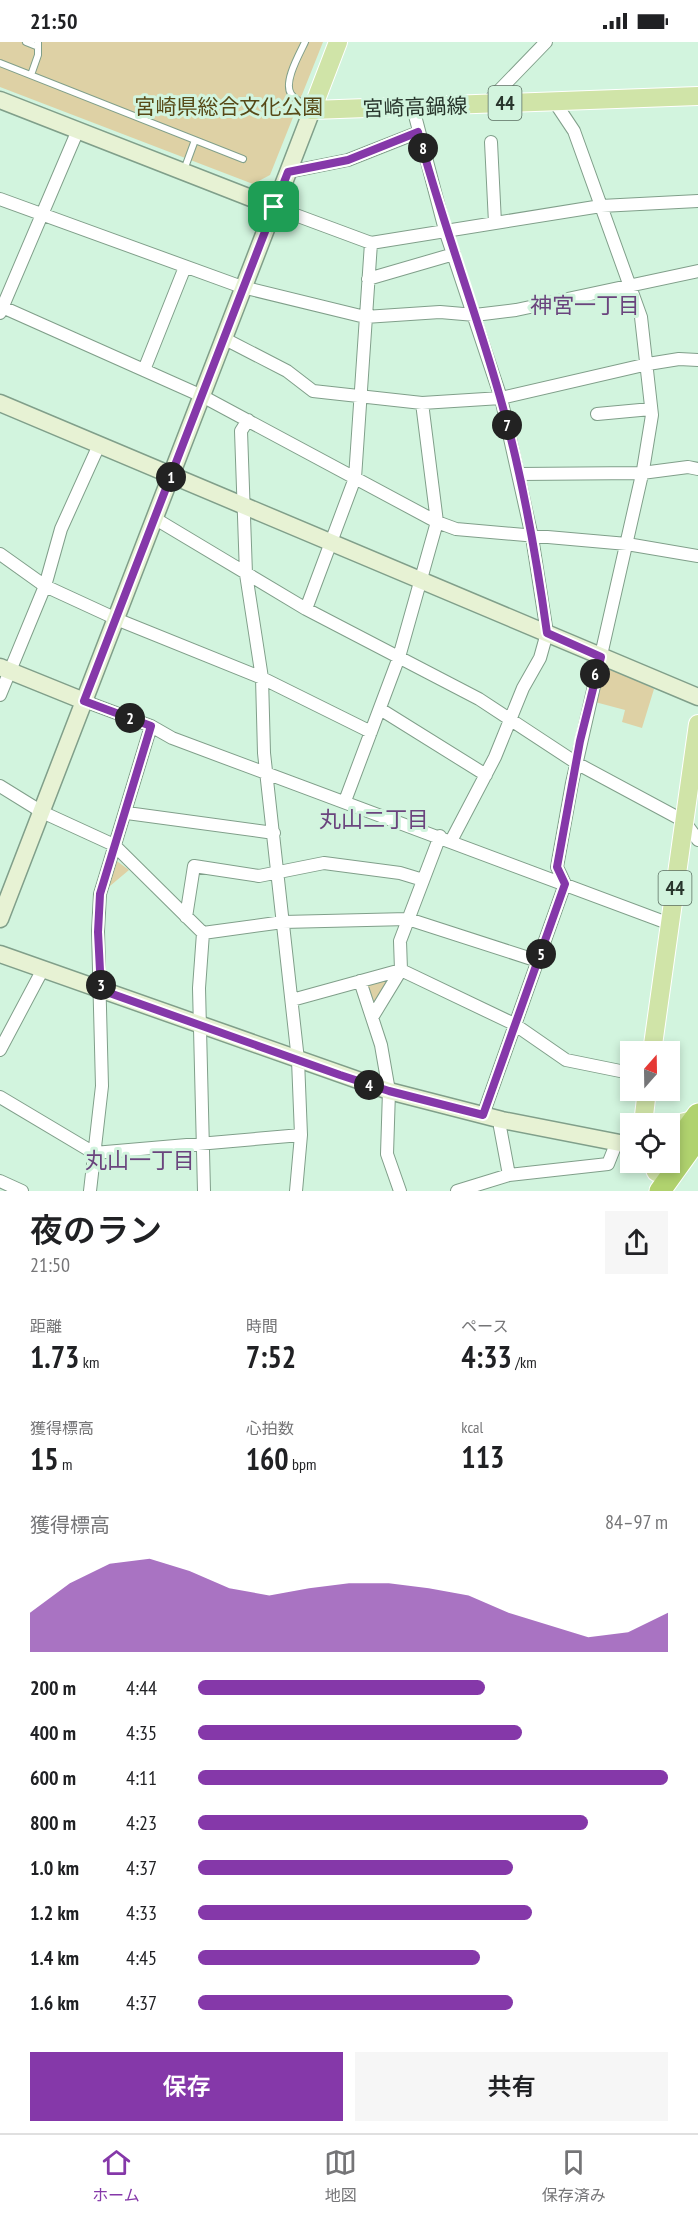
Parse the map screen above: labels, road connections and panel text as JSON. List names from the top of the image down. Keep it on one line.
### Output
{"streets":{"main road":["44","宮崎高鍋線"]},"districts":["神宮一丁目","丸山二丁目","丸山一丁目"],"parks":["宮崎県総合文化公園"],"north":"top","page":{"status":"21:50","pins":["8","7","1","6","2","5","3","4"],"heading":["夜のラン","21:50"],"stats":[["距離","1.73 km"],["時間","7:52"],["ペース","4:33 /km"],["獲得標高","15 m"],["心拍数","160 bpm"],["kcal","113"]],"chart":["獲得標高","84–97 m"],"list":[{"name":"200 m","note":"4:44"},{"name":"400 m","note":"4:35"},{"name":"600 m","note":"4:11"},{"name":"800 m","note":"4:23"},{"name":"1.0 km","note":"4:37"},{"name":"1.2 km","note":"4:33"},{"name":"1.4 km","note":"4:45"},{"name":"1.6 km","note":"4:37"}],"buttons":["保存","共有"],"tabs":["ホーム","地図","保存済み"]}}
